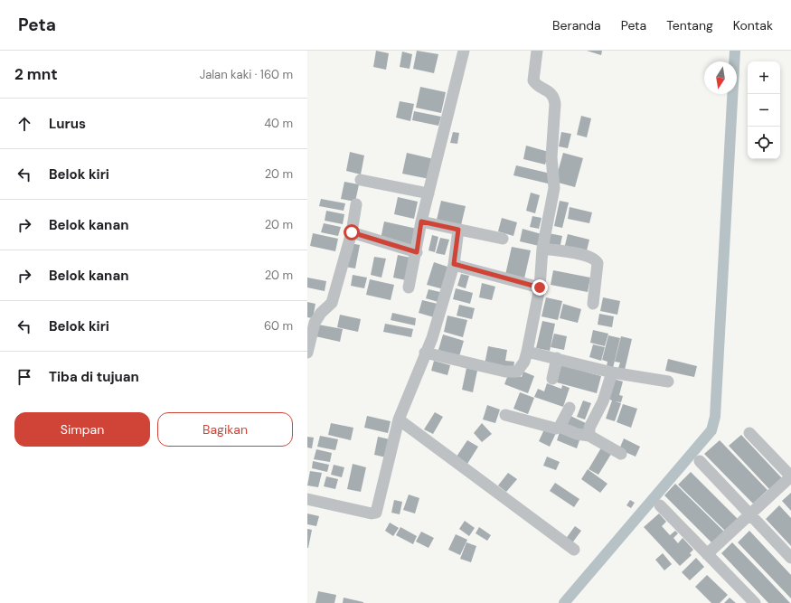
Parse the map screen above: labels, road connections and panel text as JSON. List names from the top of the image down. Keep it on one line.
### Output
{"north":"bottom","page":{"header":"Peta","nav":["Beranda","Peta","Tentang","Kontak"],"heading":["2 mnt","Jalan kaki · 160 m"],"map_buttons":["+","−"],"list":[["Lurus","40 m"],["Belok kiri","20 m"],["Belok kanan","20 m"],["Belok kanan","20 m"],["Belok kiri","60 m"],"Tiba di tujuan"],"buttons":["Simpan","Bagikan"]}}
